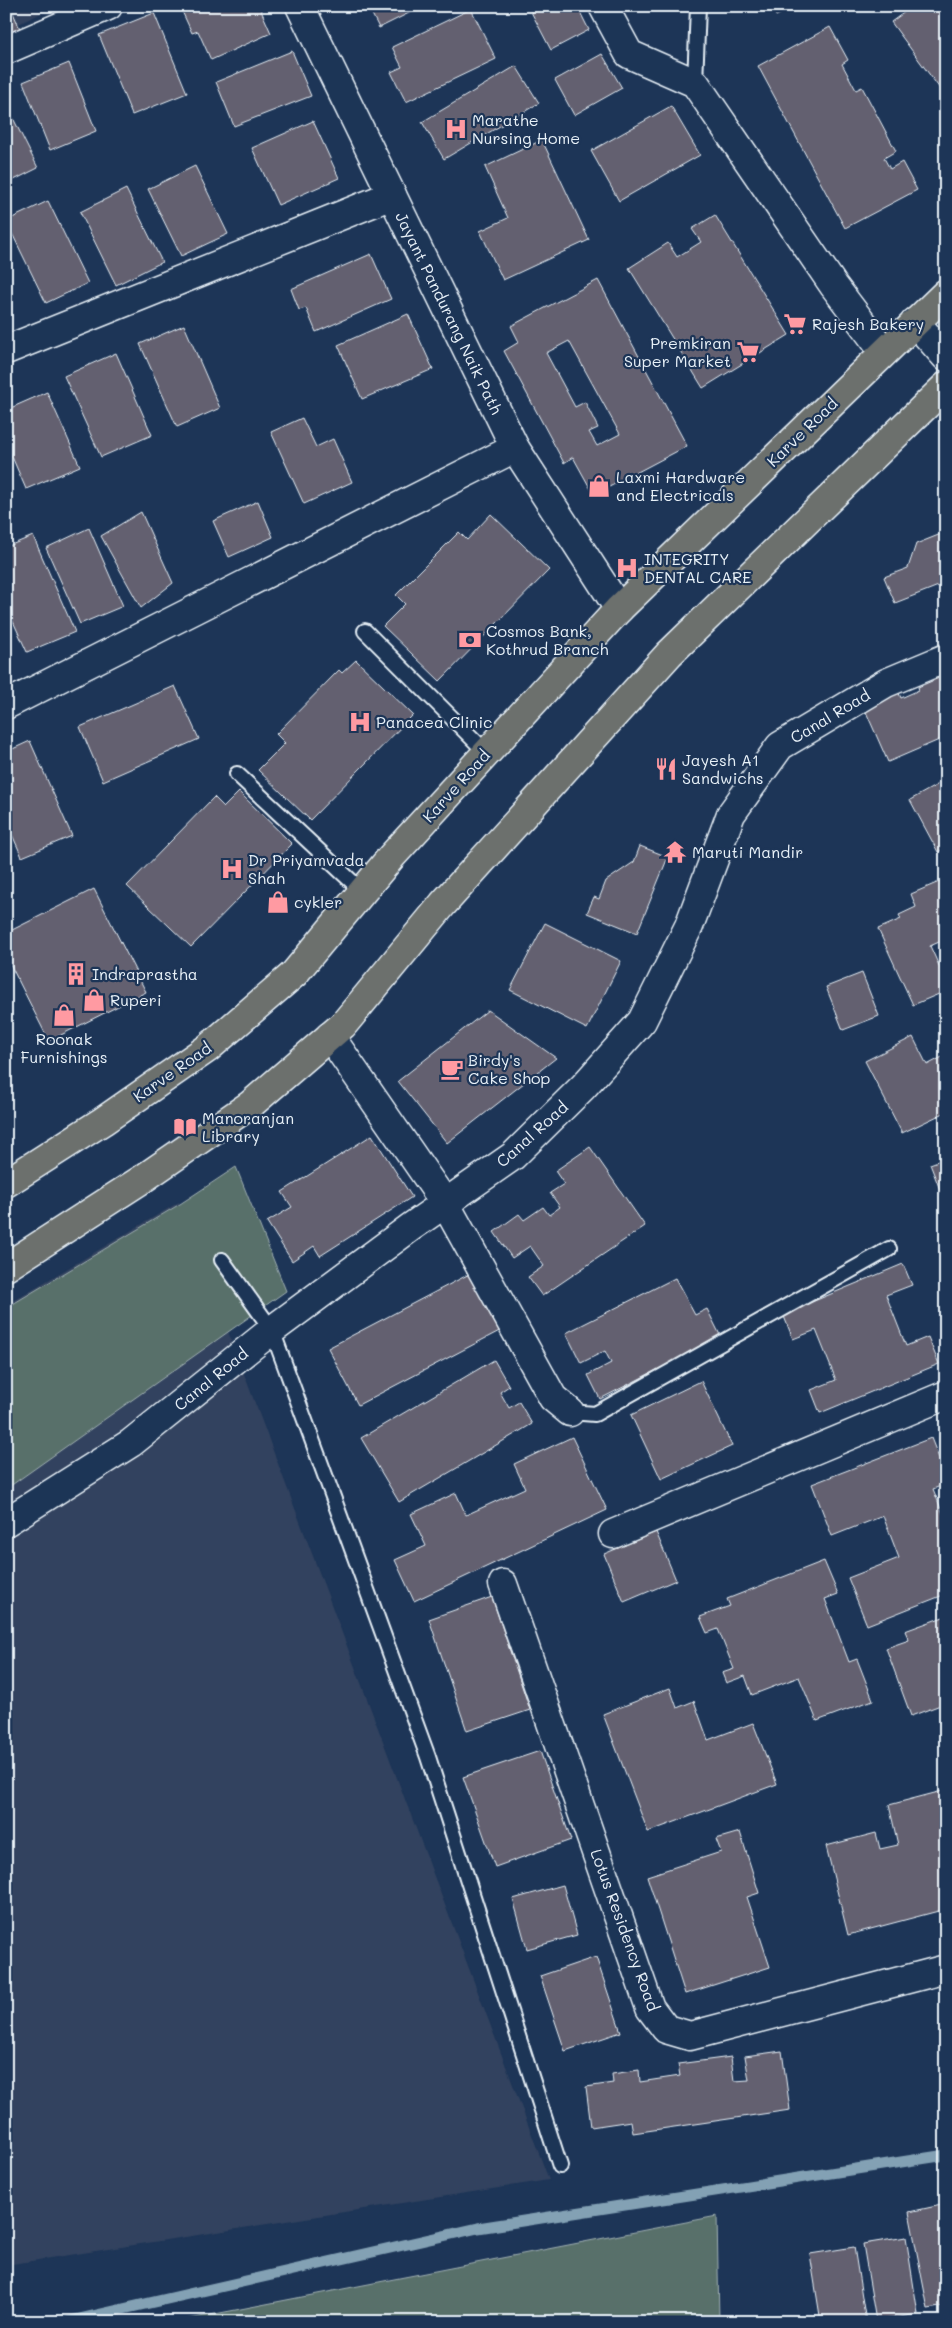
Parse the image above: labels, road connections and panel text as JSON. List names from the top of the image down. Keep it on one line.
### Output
{"streets":{"main road":["Karve Road"],"street":["Jayant Pandurang Naik Path","Canal Road","Lotus Residency Road"]},"crossings":[["Jayant Pandurang Naik Path","Karve Road"]],"places":{"hospital":["Marathe Nursing Home","INTEGRITY DENTAL CARE","Panacea Clinic","Dr Priyamvada Shah"],"supermarket":["Rajesh Bakery","Premkiran Super Market"],"shop":["Laxmi Hardware and Electricals","cykler","Ruperi","Roonak Furnishings"],"bank":["Cosmos Bank, Kothrud Branch"],"restaurant":["Jayesh A1 Sandwichs"],"temple":["Maruti Mandir"],"building":["Indraprastha"],"cafe":["Birdy's Cake Shop"],"library":["Manoranjan Library"]}}
